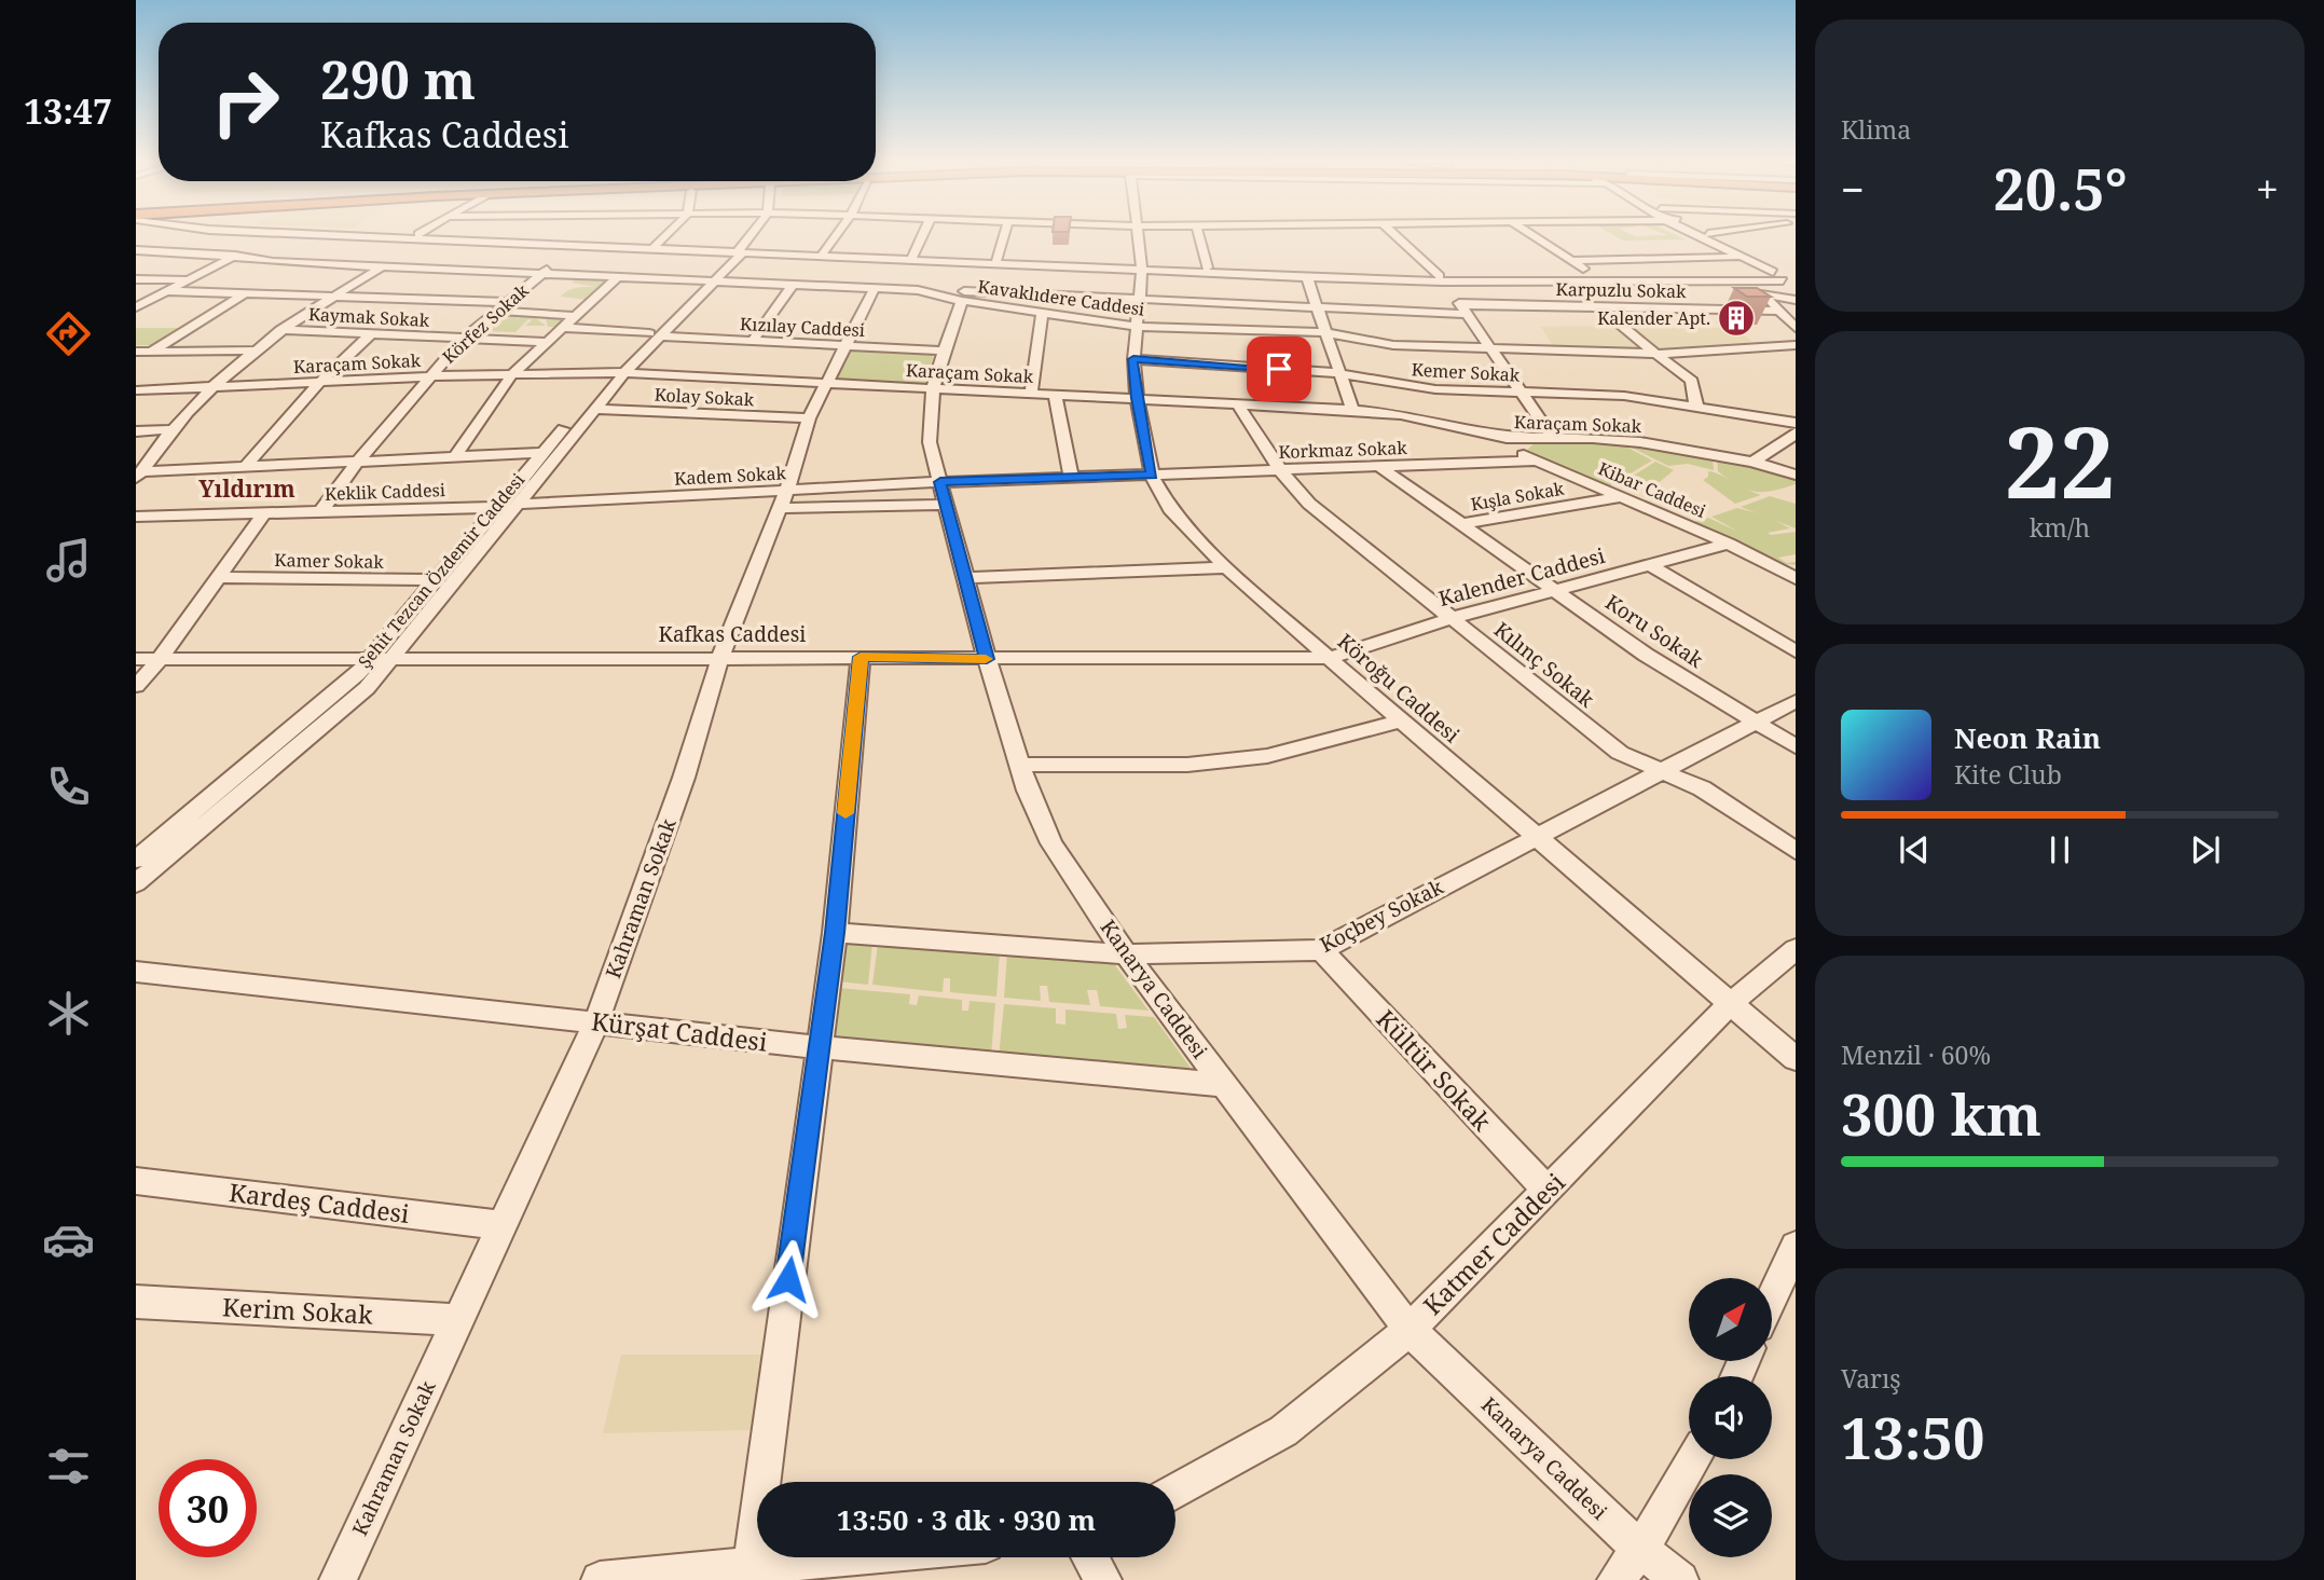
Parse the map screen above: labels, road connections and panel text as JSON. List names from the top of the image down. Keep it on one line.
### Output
{"streets":{"street":["Karpuzlu Sokak","Kavaklıdere Caddesi","Kaymak Sokak","Körfez Sokak","Kızılay Caddesi","Karaçam Sokak","Kemer Sokak","Kolay Sokak","Korkmaz Sokak","Kadem Sokak","Kibar Caddesi","Keklik Caddesi","Kışla Sokak","Kamer Sokak","Şehit Tezcan Özdemir Caddesi","Kalender Caddesi","Koru Sokak","Kafkas Caddesi","Kılınç Sokak","Köroğu Caddesi","Kahraman Sokak","Koçbey Sokak","Kanarya Caddesi","Kürşat Caddesi","Kültür Sokak","Kardeş Caddesi","Katmer Caddesi","Kerim Sokak"]},"crossings":[["Karpuzlu Sokak","Kavaklıdere Caddesi"],["Kavaklıdere Caddesi","Körfez Sokak"],["Kavaklıdere Caddesi","Şehit Tezcan Özdemir Caddesi"],["Kavaklıdere Caddesi","Köroğu Caddesi"],["Kavaklıdere Caddesi","Kahraman Sokak"],["Kavaklıdere Caddesi","Kanarya Caddesi"],["Kaymak Sokak","Körfez Sokak"],["Körfez Sokak","Karaçam Sokak"],["Körfez Sokak","Keklik Caddesi"],["Kızılay Caddesi","Şehit Tezcan Özdemir Caddesi"],["Kızılay Caddesi","Kahraman Sokak"],["Kızılay Caddesi","Kanarya Caddesi"],["Karaçam Sokak","Kibar Caddesi"],["Karaçam Sokak","Şehit Tezcan Özdemir Caddesi"],["Karaçam Sokak","Kılınç Sokak"],["Karaçam Sokak","Köroğu Caddesi"],["Karaçam Sokak","Kahraman Sokak"],["Karaçam Sokak","Kanarya Caddesi"],["Kemer Sokak","Köroğu Caddesi"],["Kolay Sokak","Şehit Tezcan Özdemir Caddesi"],["Kolay Sokak","Kahraman Sokak"],["Korkmaz Sokak","Kadem Sokak"],["Korkmaz Sokak","Kibar Caddesi"],["Korkmaz Sokak","Koru Sokak"],["Korkmaz Sokak","Kılınç Sokak"],["Korkmaz Sokak","Köroğu Caddesi"],["Korkmaz Sokak","Kanarya Caddesi"],["Kadem Sokak","Şehit Tezcan Özdemir Caddesi"],["Kadem Sokak","Kahraman Sokak"],["Kadem Sokak","Kanarya Caddesi"],["Kibar Caddesi","Kışla Sokak"],["Kibar Caddesi","Kalender Caddesi"],["Keklik Caddesi","Şehit Tezcan Özdemir Caddesi"],["Kışla Sokak","Koru Sokak"],["Kamer Sokak","Şehit Tezcan Özdemir Caddesi"],["Şehit Tezcan Özdemir Caddesi","Kafkas Caddesi"],["Kalender Caddesi","Koru Sokak"],["Kalender Caddesi","Kafkas Caddesi"],["Kalender Caddesi","Kılınç Sokak"],["Kalender Caddesi","Köroğu Caddesi"],["Koru Sokak","Koçbey Sokak"],["Kafkas Caddesi","Köroğu Caddesi"],["Kafkas Caddesi","Kahraman Sokak"],["Kafkas Caddesi","Kanarya Caddesi"],["Kılınç Sokak","Koçbey Sokak"],["Köroğu Caddesi","Koçbey Sokak"],["Köroğu Caddesi","Katmer Caddesi"],["Kahraman Sokak","Kürşat Caddesi"],["Kahraman Sokak","Kardeş Caddesi"],["Kahraman Sokak","Kerim Sokak"],["Koçbey Sokak","Kanarya Caddesi"],["Koçbey Sokak","Kültür Sokak"],["Kanarya Caddesi","Kürşat Caddesi"],["Kanarya Caddesi","Katmer Caddesi"],["Kültür Sokak","Katmer Caddesi"]],"districts":["Yıldırım"],"places":{"building":["Kalender Apt."]},"north":"top right","page":{"tabs":"13:47","tile":["Klima",["22","km/h"],["Menzil · 60%","300 km"],["Varış","13:50"]],"turn":["290 m","Kafkas Caddesi"],"heat":["−","20.5°","+"],"song":["Neon Rain","Kite Club"],"limit":"30","trip":"13:50 · 3 dk · 930 m"}}
